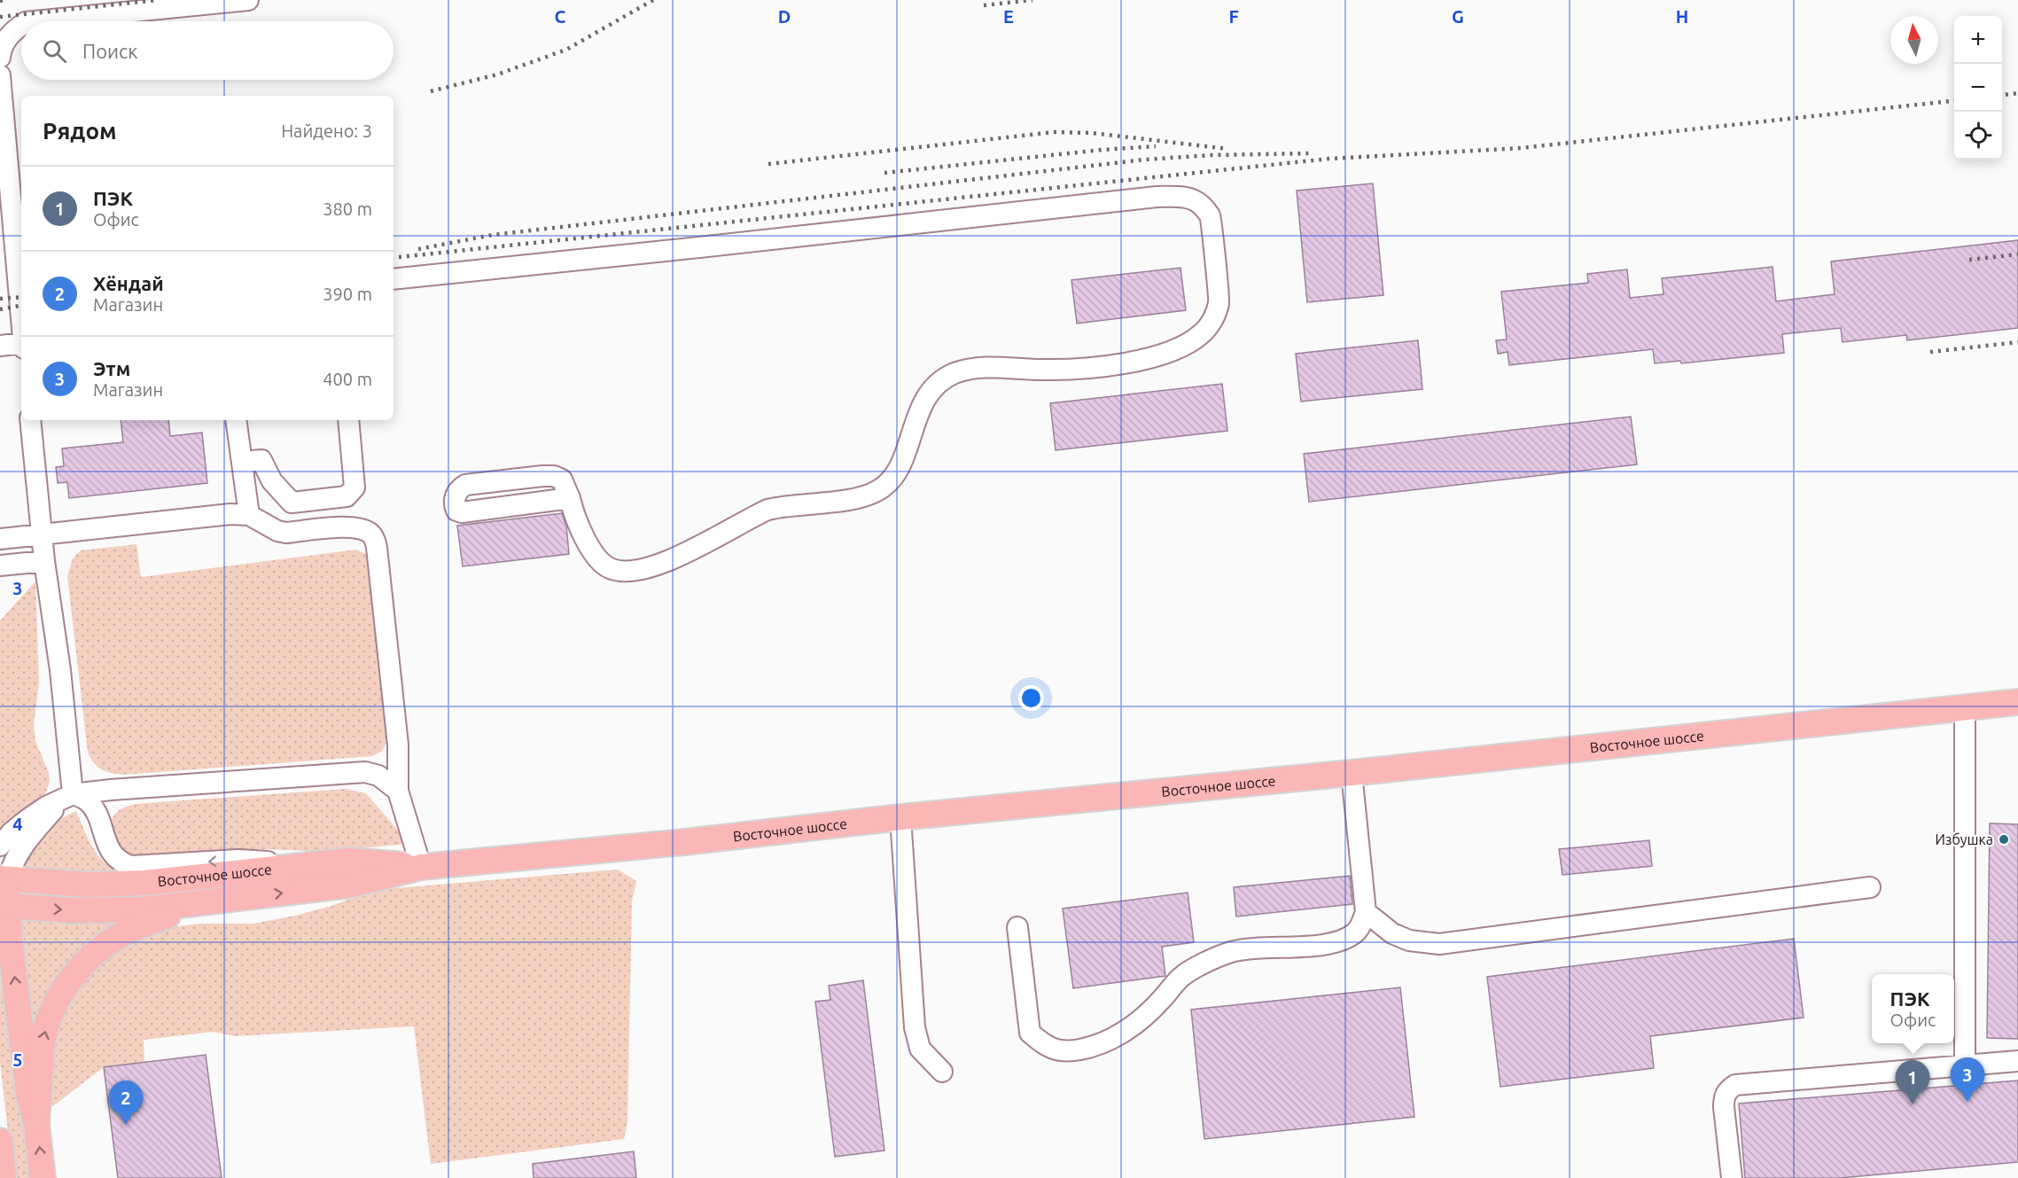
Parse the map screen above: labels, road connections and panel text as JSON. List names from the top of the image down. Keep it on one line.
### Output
{"streets":{"main road":["Восточное шоссе"]},"places":["Избушка"],"north":"top","page":{"map_buttons":["+","−"],"search":"Поиск","heading":["Рядом","Найдено: 3"],"list":[{"mark":"1","name":"ПЭК","note":"Офис","value":"380 m"},{"mark":"2","name":"Хёндай","note":"Магазин","value":"390 m"},{"mark":"3","name":"Этм","note":"Магазин","value":"400 m"}],"popup":["ПЭК","Офис"],"pins":["3","1","2"]},"grid":{"columns":["C","D","E","F","G","H"],"rows":["3","4","5"]}}
